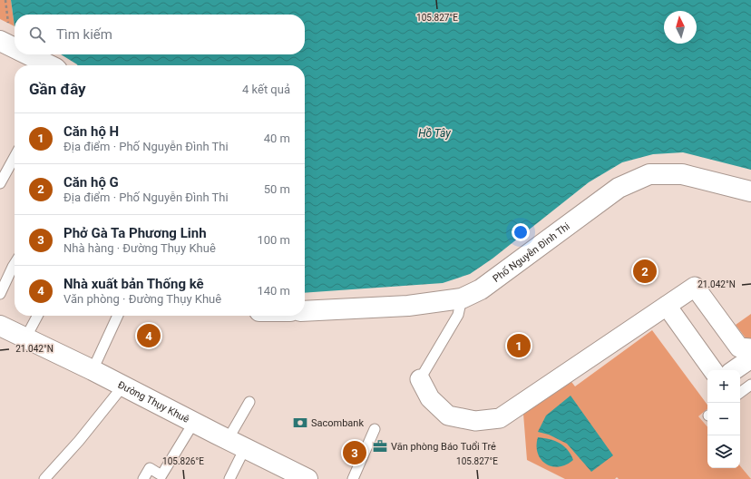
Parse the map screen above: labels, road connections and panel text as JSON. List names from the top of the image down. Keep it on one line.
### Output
{"streets":{"street":["Phố Nguyễn Đình Thi","Đường Thụy Khuê"]},"water":["Hồ Tây"],"places":{"bank":["Sacombank"],"office":["Văn phòng Báo Tuổi Trẻ"]},"north":"top","page":{"search":"Tìm kiếm","heading":["Gần đây","4 kết quả"],"list":[{"mark":"1","name":"Căn hộ H","note":"Địa điểm · Phố Nguyễn Đình Thi","value":"40 m"},{"mark":"2","name":"Căn hộ G","note":"Địa điểm · Phố Nguyễn Đình Thi","value":"50 m"},{"mark":"3","name":"Phở Gà Ta Phương Linh","note":"Nhà hàng · Đường Thụy Khuê","value":"100 m"},{"mark":"4","name":"Nhà xuất bản Thống kê","note":"Văn phòng · Đường Thụy Khuê","value":"140 m"}],"pins":["2","4","1","3"],"map_buttons":["+","−"]},"coordinates":["105.827°E","21.042°N","105.826°E"]}
